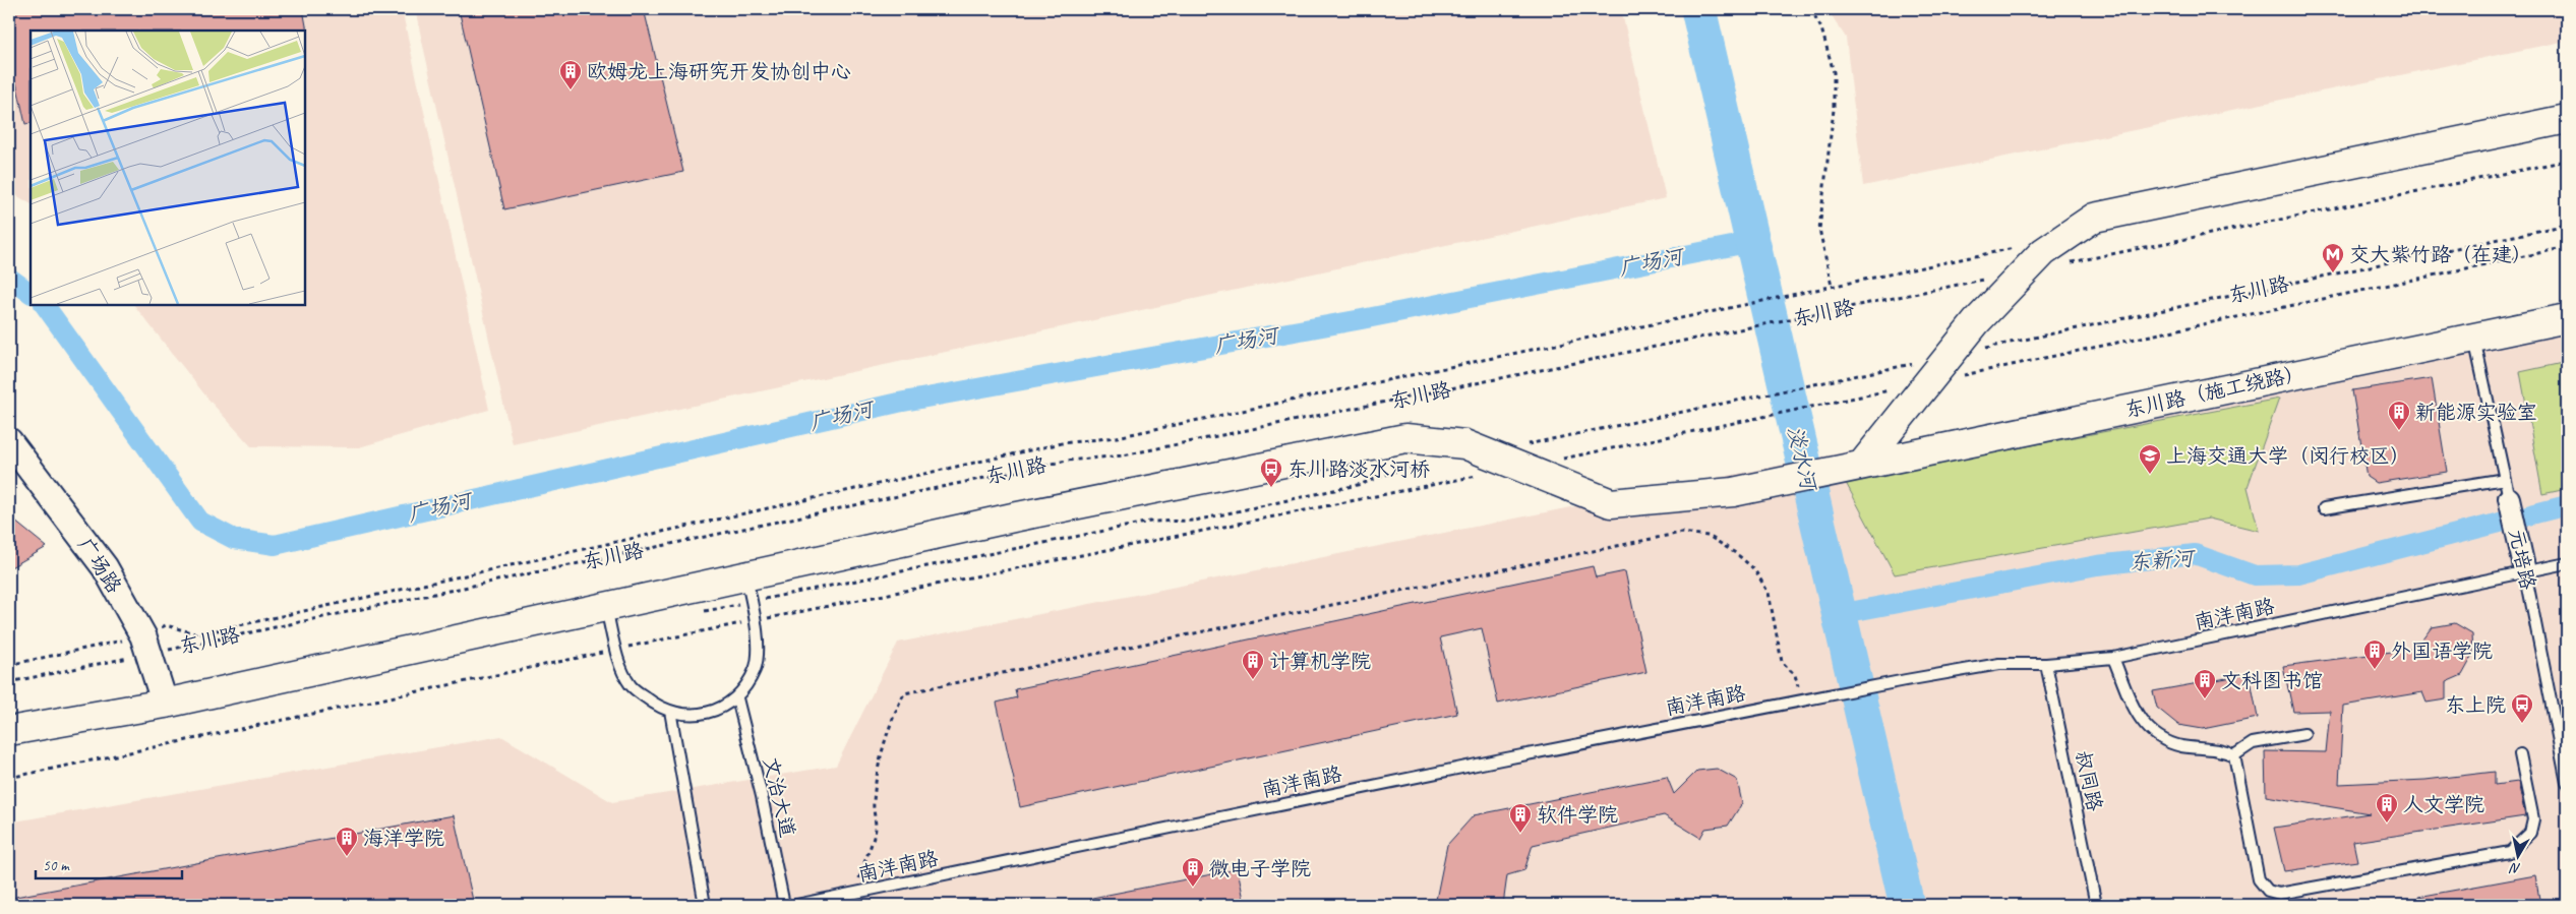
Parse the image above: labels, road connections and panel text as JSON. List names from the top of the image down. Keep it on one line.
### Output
{"streets":{"main road":["东川路","东川路（施工绕路）"],"street":["元培路","广场路"],"lane":["南洋南路","叔同路","文治大道"]},"crossings":[["东川路","东川路（施工绕路）"],["东川路","广场路"],["东川路（施工绕路）","元培路"],["元培路","南洋南路"],["南洋南路","叔同路"]],"water":["广场河","淡水河","东新河"],"places":{"building":["欧姆龙上海研究开发协创中心","新能源实验室","外国语学院","计算机学院","文科图书馆","人文学院","软件学院","海洋学院","微电子学院"],"metro station":["交大紫竹路（在建）"],"school or university":["上海交通大学（闵行校区）"],"bus stop":["东川路淡水河桥","东上院"]},"scale_bar":"50 m","north":"bottom"}
